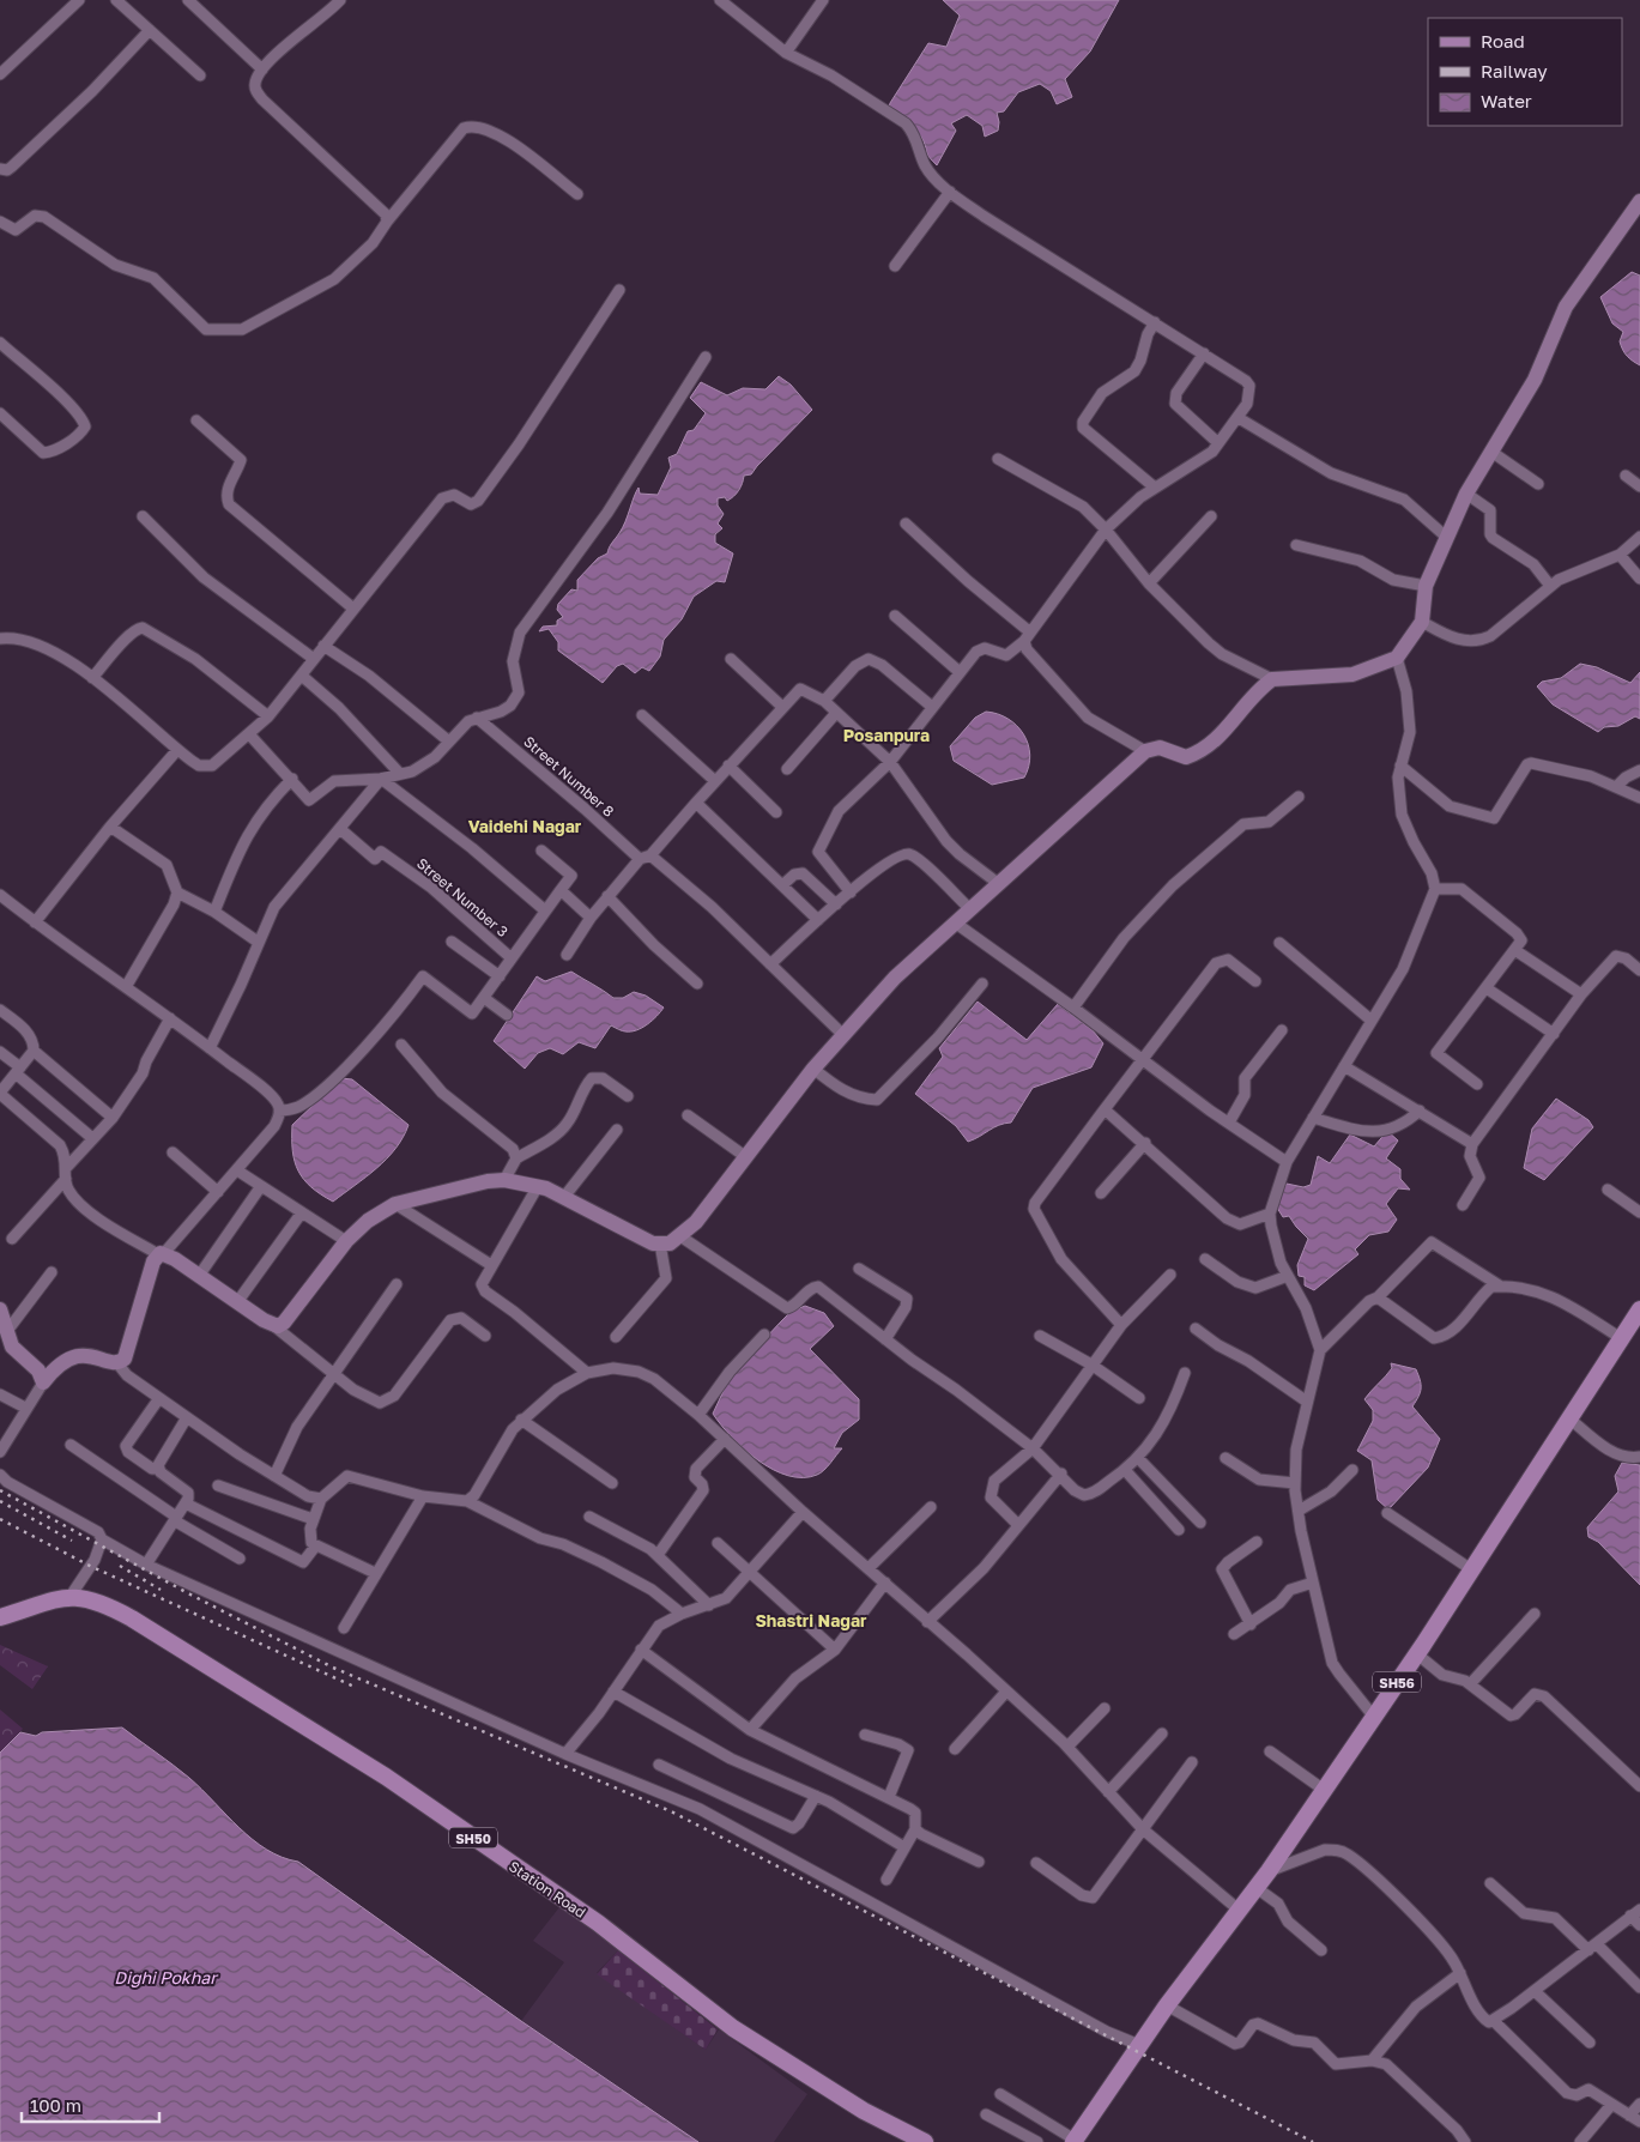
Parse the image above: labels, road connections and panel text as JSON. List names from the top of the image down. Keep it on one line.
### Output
{"streets":{"main road":["SH56","SH50","Station Road"],"street":["Street Number 8","Street Number 3"]},"districts":["Posanpura","Vaidehi Nagar","Shastri Nagar"],"water":["Dighi Pokhar"],"legend":["Road","Railway","Water"],"scale_bar":"100 m"}
